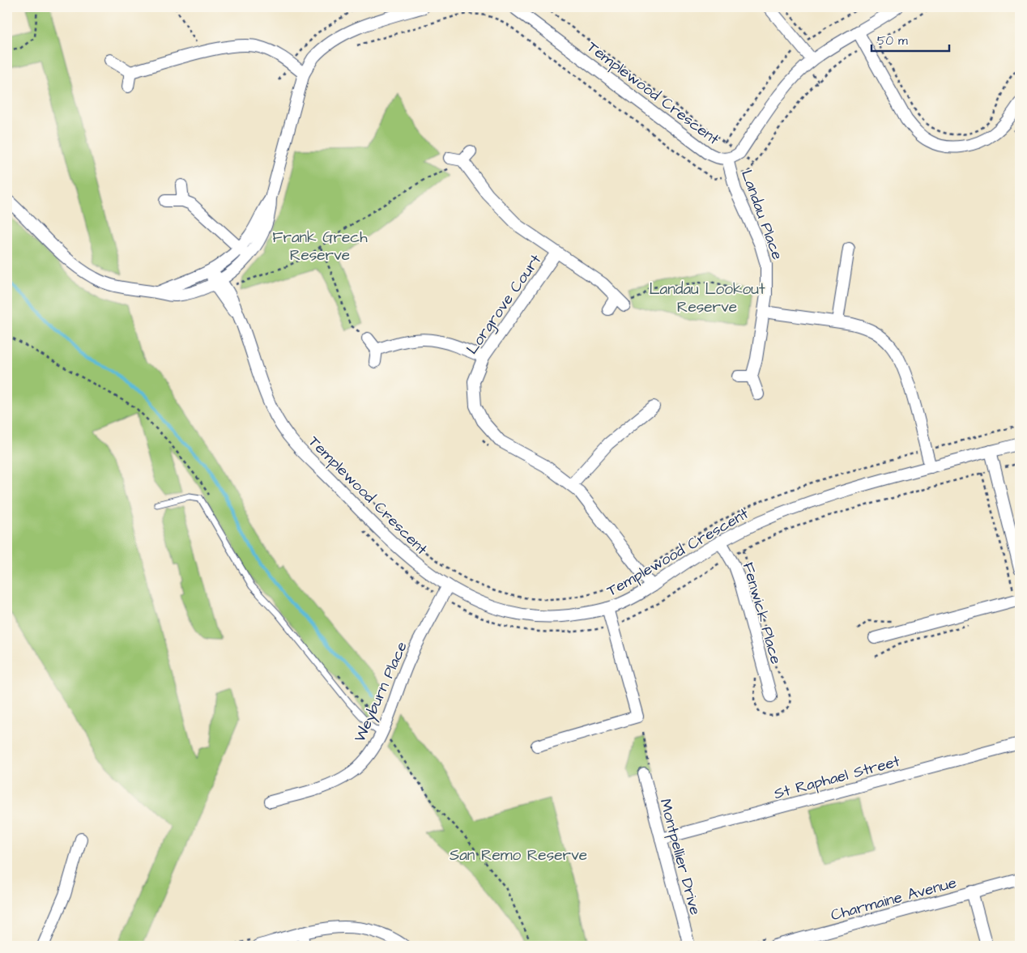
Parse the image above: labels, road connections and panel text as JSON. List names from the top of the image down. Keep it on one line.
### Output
{"streets":{"street":["Templewood Crescent","Landau Place","Lorgrove Court","Fenwick Place","Weyburn Place","St Raphael Street","Montpellier Drive","Charmaine Avenue"]},"crossings":[["Templewood Crescent","Landau Place"],["Templewood Crescent","Lorgrove Court"],["Templewood Crescent","Fenwick Place"],["Templewood Crescent","Weyburn Place"],["St Raphael Street","Montpellier Drive"]],"parks":["Frank Grech Reserve","Landau Lookout Reserve","San Remo Reserve"],"scale_bar":"50 m"}
